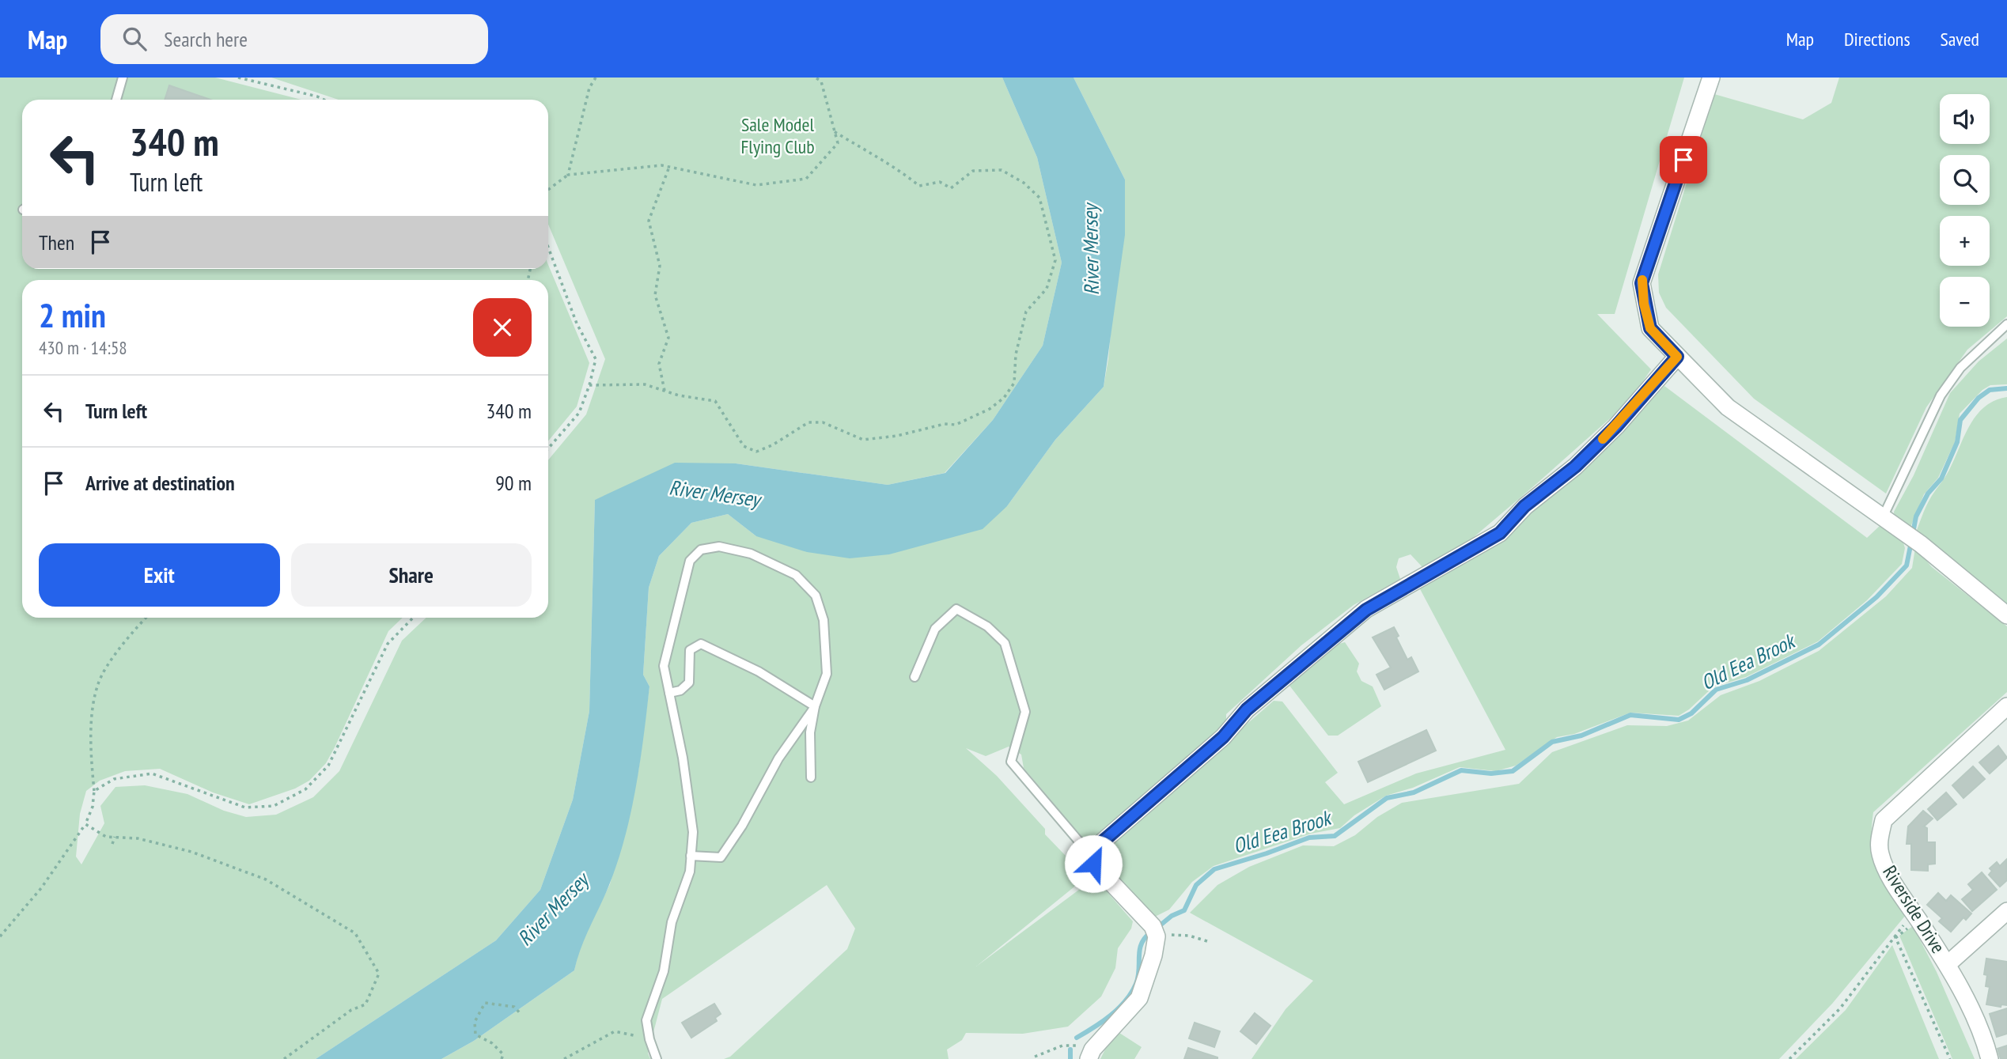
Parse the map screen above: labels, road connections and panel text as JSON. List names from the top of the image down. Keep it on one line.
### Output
{"streets":{"street":["Riverside Drive"]},"water":["River Mersey","Old Eea Brook"],"parks":["Sale Model Flying Club"],"page":{"header":"Map","search":"Search here","nav":["Map","Directions","Saved"],"map_buttons":["+","−"],"turn":["340 m","Turn left"],"then":"Then","heading":["2 min","430 m · 14:58"],"list":[{"name":"Turn left","value":"340 m"},{"name":"Arrive at destination","value":"90 m"}],"buttons":["Exit","Share"]}}
